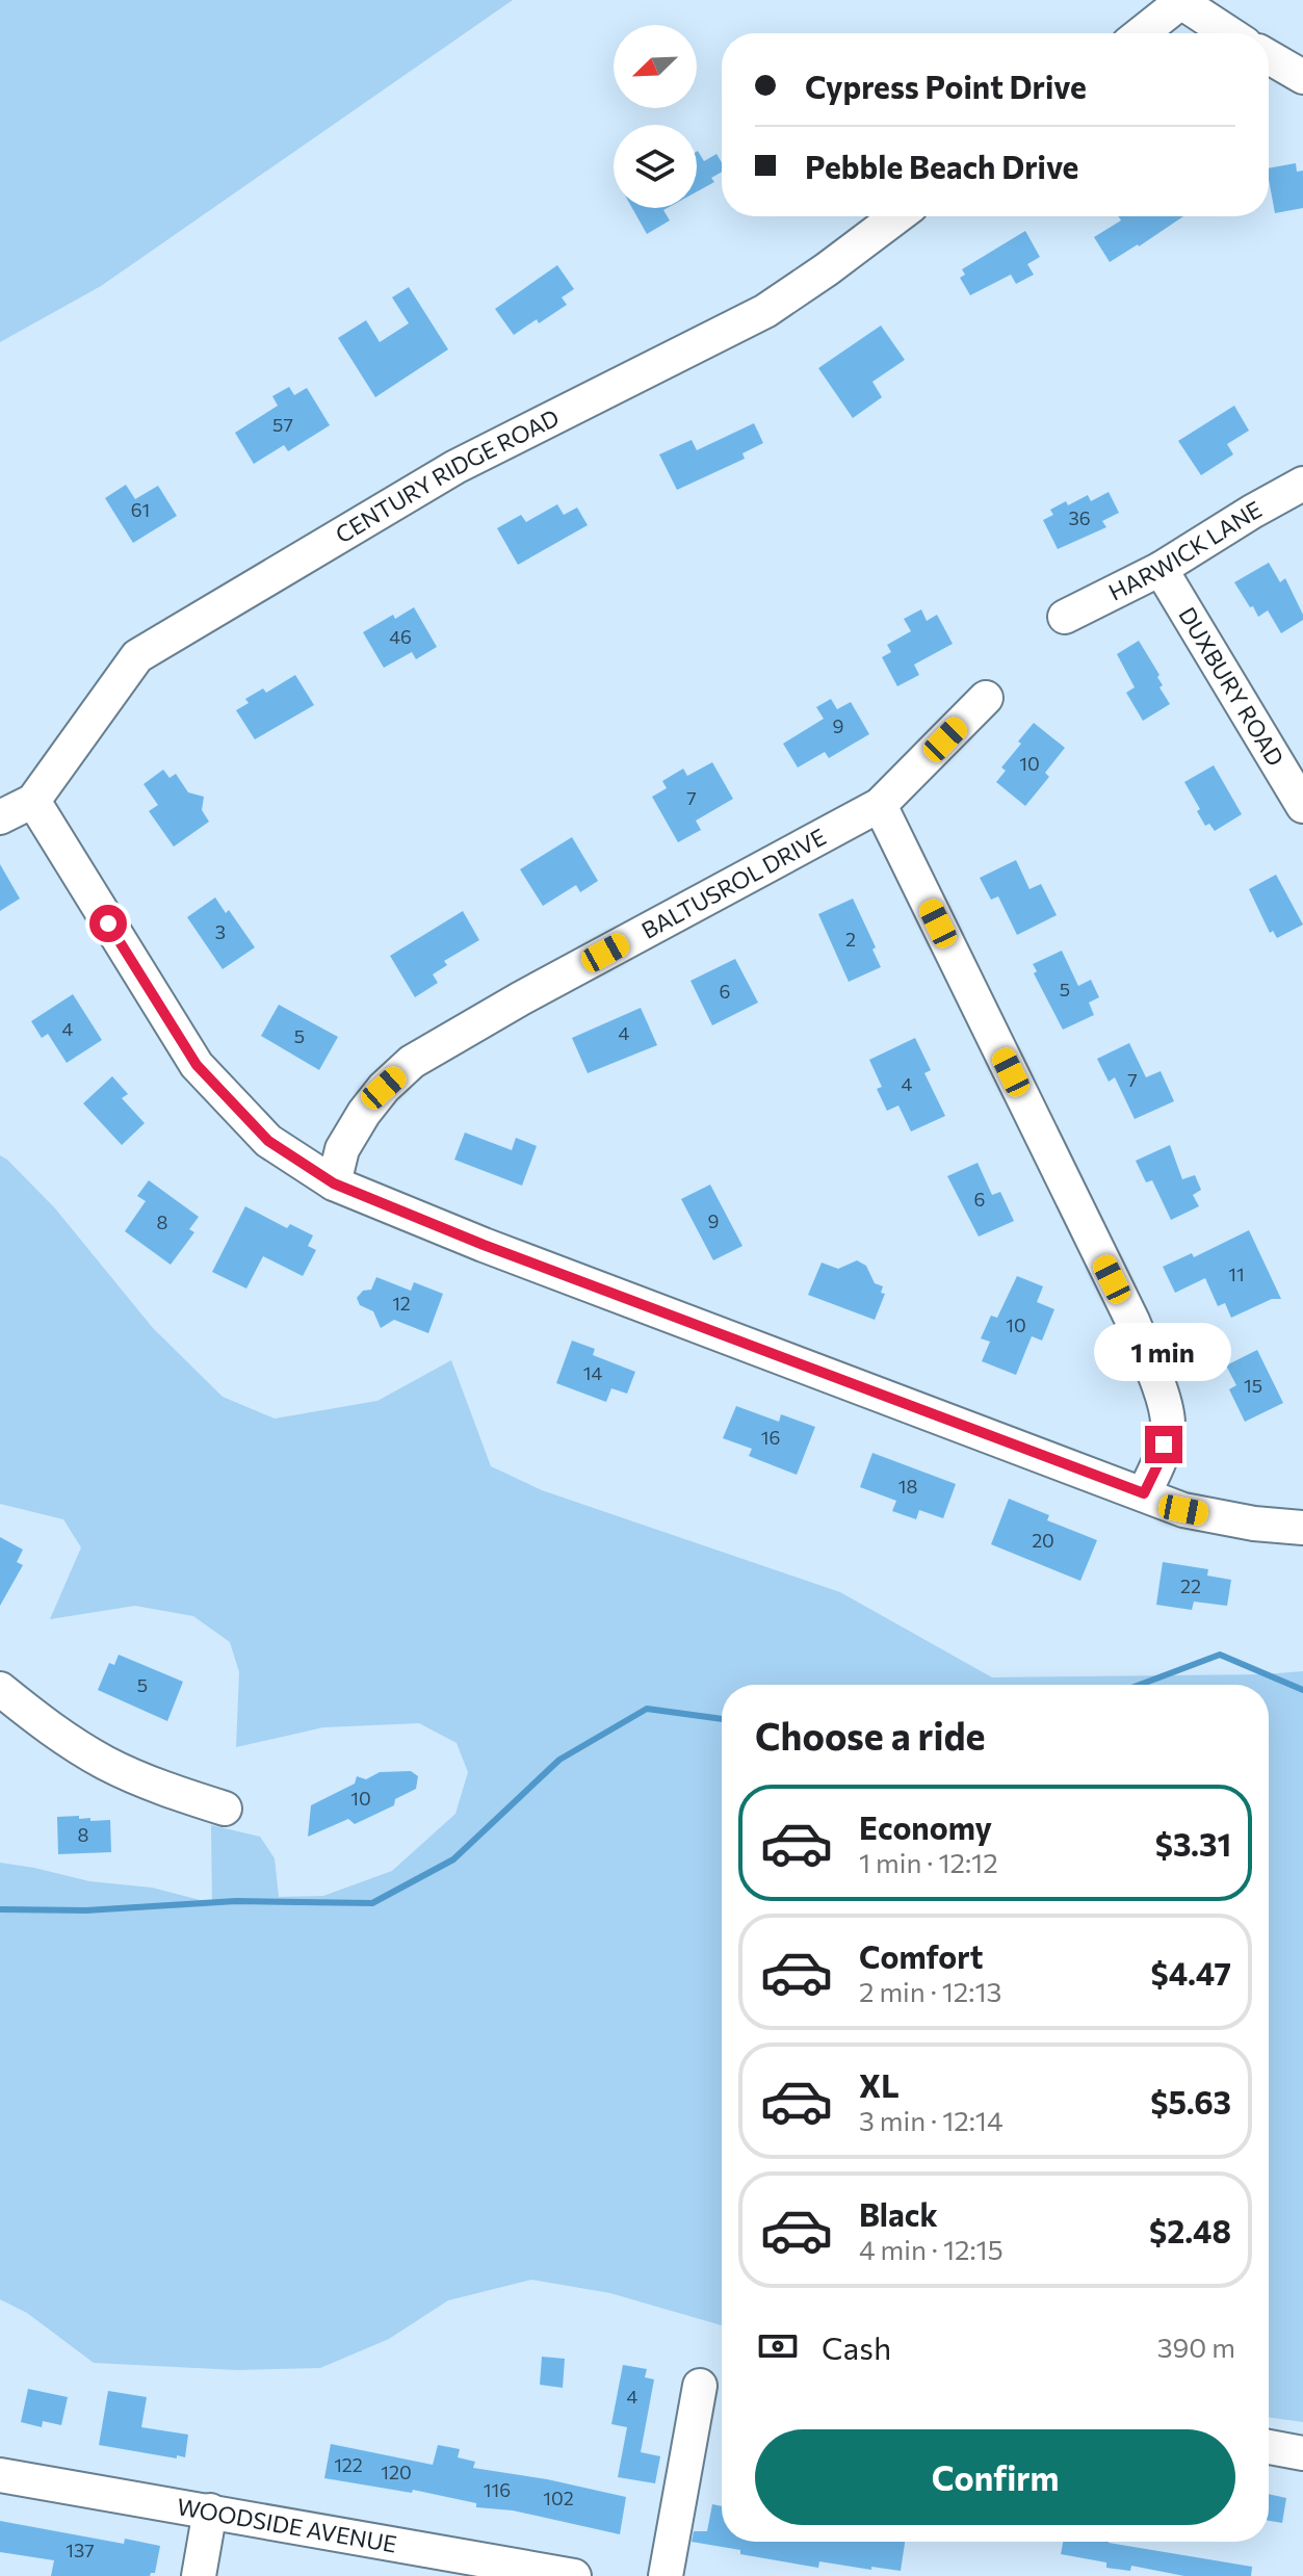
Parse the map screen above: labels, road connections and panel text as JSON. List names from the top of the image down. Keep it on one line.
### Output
{"streets":{"street":["CENTURY RIDGE ROAD","HARWICK LANE","DUXBURY ROAD","BALTUSROL DRIVE","WOODSIDE AVENUE"]},"crossings":[["HARWICK LANE","DUXBURY ROAD"]],"house_numbers":["57","61","36","46","9","10","7","3","2","5","6","4","4","5","7","4","6","9","8","11","12","10","14","15","16","18","20","22","5","10","8","4","122","120","116","102","137"],"north":"bottom left","page":{"banner":["Cypress Point Drive","Pebble Beach Drive"],"bubble":"1 min","heading":"Choose a ride","list":[{"name":"Economy","note":"1 min · 12:12","value":"$3.31"},{"name":"Comfort","note":"2 min · 12:13","value":"$4.47"},{"name":"XL","note":"3 min · 12:14","value":"$5.63"},{"name":"Black","note":"4 min · 12:15","value":"$2.48"}],"pay":["Cash","390 m"],"buttons":"Confirm"}}
